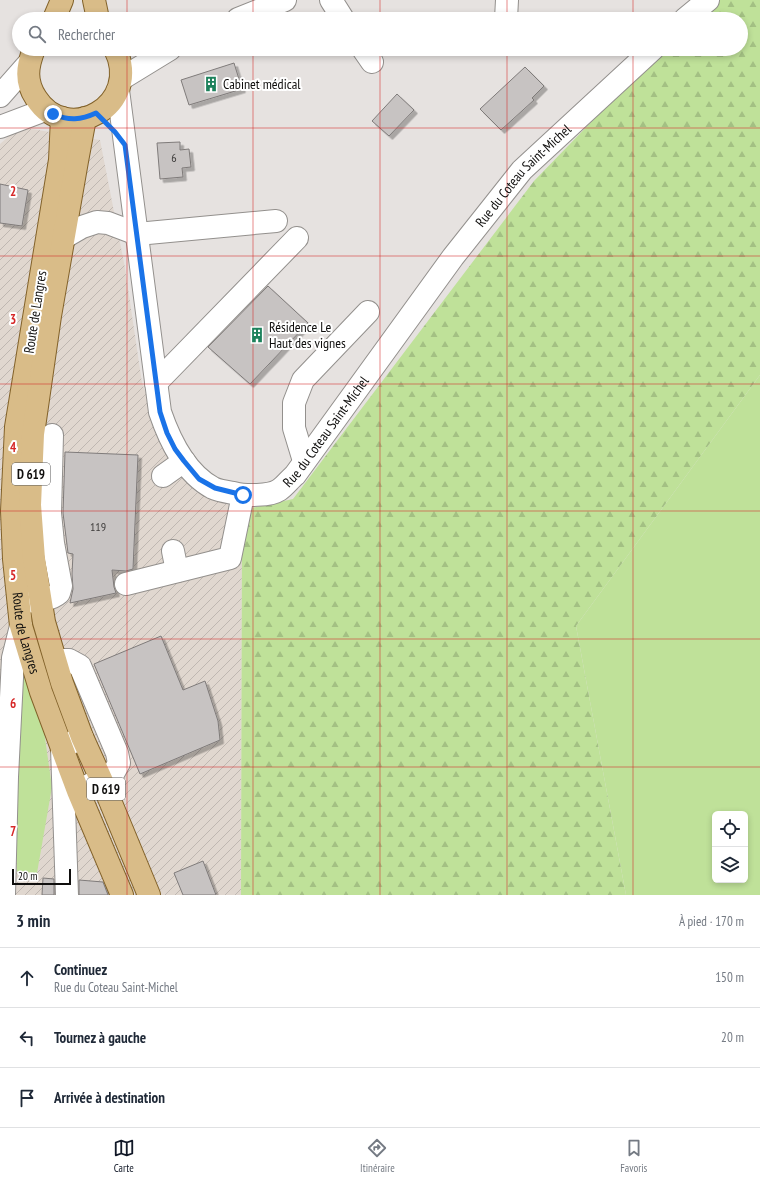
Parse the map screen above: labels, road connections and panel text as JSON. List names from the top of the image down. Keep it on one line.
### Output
{"streets":{"main road":["Route de Langres","D 619"],"street":["Rue du Coteau Saint-Michel"]},"crossings":[["Route de Langres","D 619"]],"places":{"building":["Cabinet médical","Résidence Le Haut des vignes"]},"house_numbers":["6","119"],"scale_bar":"20 m","page":{"search":"Rechercher","scale":"20 m","heading":["3 min","À pied · 170 m"],"list":[["Continuez","Rue du Coteau Saint-Michel","150 m"],["Tournez à gauche","20 m"],"Arrivée à destination"],"nav":["Carte","Itinéraire","Favoris"]},"grid":{"rows":["2","3","4","5","6","7"]}}
